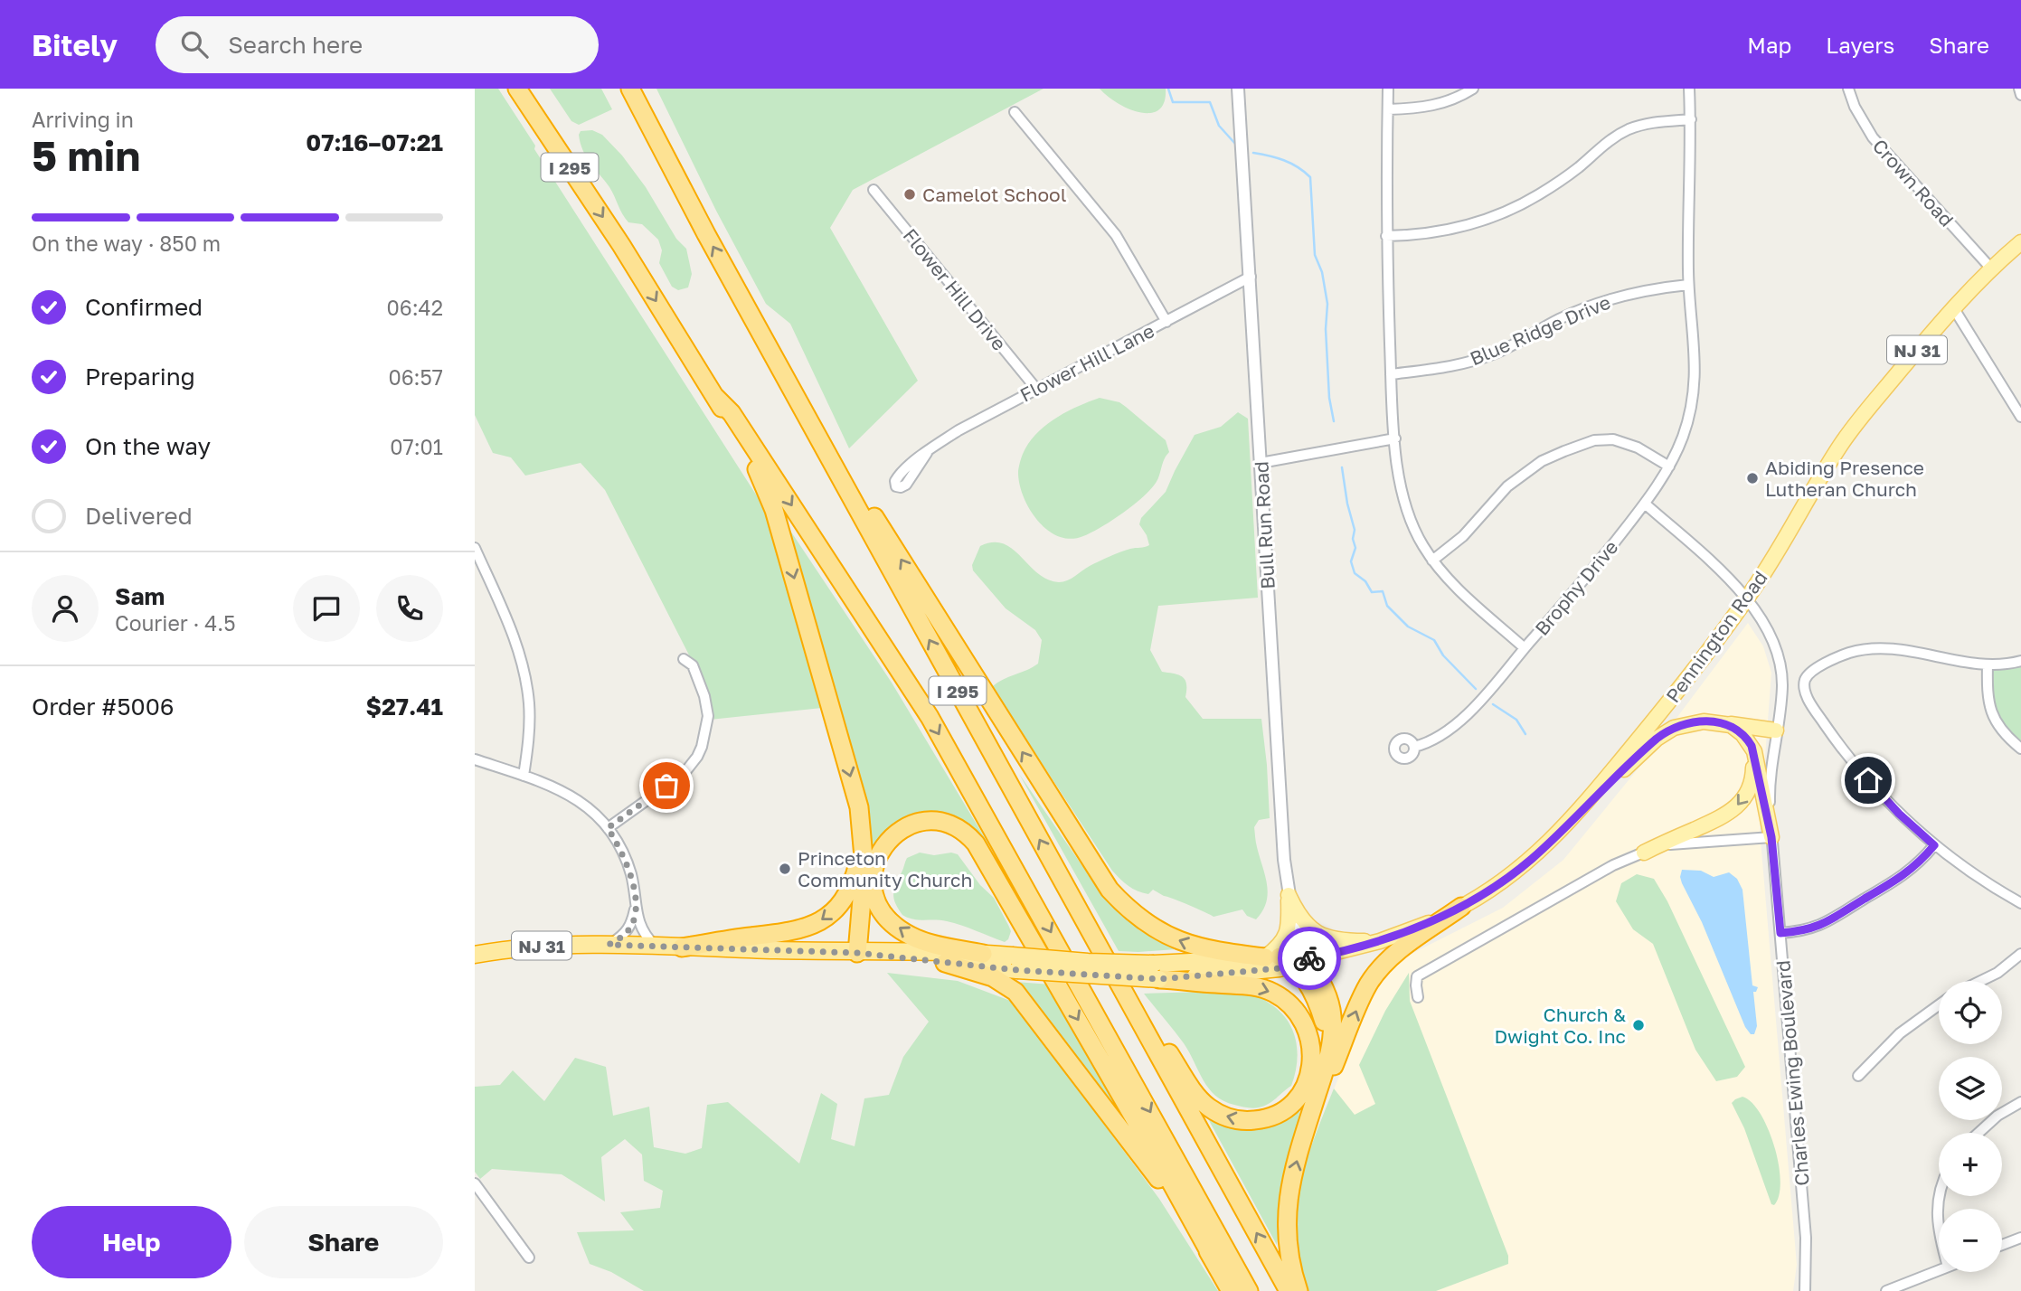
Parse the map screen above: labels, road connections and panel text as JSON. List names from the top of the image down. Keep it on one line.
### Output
{"streets":{"highway":["I 295","NJ 31","Pennington Road"],"street":["Crown Road","Flower Hill Drive","Blue Ridge Drive","Flower Hill Lane","Bull Run Road","Brophy Drive","Charles Ewing Boulevard"]},"crossings":[["Crown Road","Pennington Road"],["Flower Hill Drive","Flower Hill Lane"],["Blue Ridge Drive","Brophy Drive"],["Flower Hill Lane","Bull Run Road"],["Bull Run Road","Pennington Road"],["Brophy Drive","Charles Ewing Boulevard"],["Pennington Road","Charles Ewing Boulevard"]],"places":["Camelot School","Abiding Presence Lutheran Church","Princeton Community Church","Church & Dwight Co. Inc"],"page":{"header":"Bitely","search":"Search here","nav":["Map","Layers","Share"],"heading":["5 min","Arriving in","07:16–07:21"],"panel":["Sam","Courier · 4.5","Order #5006","$27.41"],"bar":"On the way · 850 m","list":[["Confirmed","06:42"],["Preparing","06:57"],["On the way","07:01"],"Delivered"],"map_buttons":["+","−"],"buttons":["Help","Share"]}}
